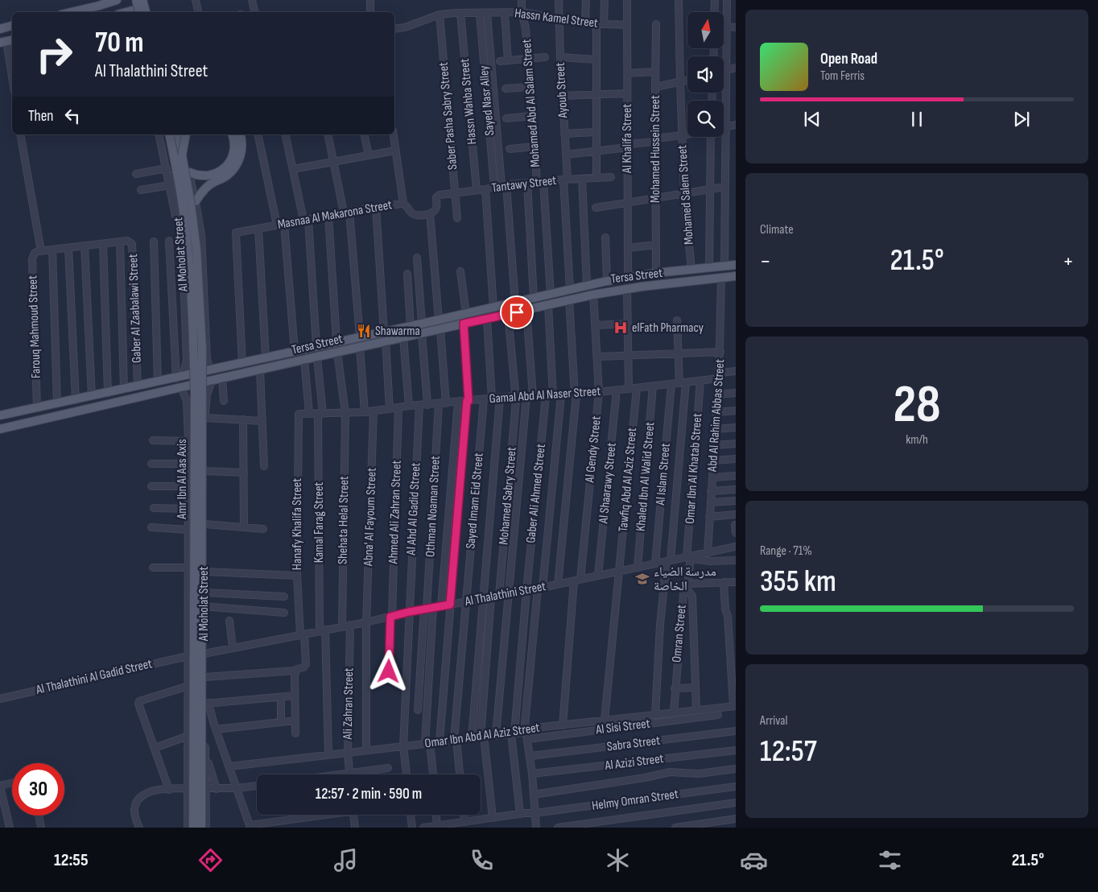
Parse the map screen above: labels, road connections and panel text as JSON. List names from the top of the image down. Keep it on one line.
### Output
{"streets":{"main road":["Tersa Street","Amr Ibn Al Aas Axis"],"street":["Hassn Kamel Street","Ayoub Street","Sayed Nasr Alley","Hassn Wahba Street","Mohamed Abd Al Salam Street","Saber Pasha Sabry Street","Al Khalifa Street","Mohamed Hussein Street","Tantawy Street","Mohamed Salem Street","Masnaa Al Makarona Street","Al Moholat Street","Gaber Al Zaabalawi Street","Farouq Mahmoud Street","Gamal Abd Al Naser Street","Abd Al Rahim Abbas Street","Al Gendy Street","Omar Ibn Al Khatab Street","Al Islam Street","Khaled Ibn Al Walid Street","Tawfiq Abd Al Aziz Street","Al Shaarawy Street","Gaber Ali Ahmed Street","Mohamed Sabry Street","Sayed Imam Eid Street","Othman Noaman Street","Al Ahd Al Gadid Street","Ahmed Ali Zahran Street","Abna' Al Fayoum Street","Shehata Helal Street","Kamal Farag Street","Hanafy Khalifa Street","Al Thalathini Street","Omran Street","Al Thalathini Al Gadid Street","Ali Zahran Street","Al Sisi Street","Omar Ibn Abd Al Aziz Street","Sabra Street","Al Azizi Street","Helmy Omran Street"]},"crossings":[["Hassn Kamel Street","Ayoub Street"],["Hassn Kamel Street","Sayed Nasr Alley"],["Hassn Kamel Street","Hassn Wahba Street"],["Hassn Kamel Street","Mohamed Abd Al Salam Street"],["Hassn Kamel Street","Saber Pasha Sabry Street"],["Hassn Kamel Street","Al Khalifa Street"],["Ayoub Street","Tantawy Street"],["Ayoub Street","Tersa Street"],["Sayed Nasr Alley","Tantawy Street"],["Hassn Wahba Street","Tantawy Street"],["Mohamed Abd Al Salam Street","Tantawy Street"],["Mohamed Abd Al Salam Street","Tersa Street"],["Saber Pasha Sabry Street","Tantawy Street"],["Al Khalifa Street","Tersa Street"],["Mohamed Hussein Street","Tersa Street"],["Tantawy Street","Masnaa Al Makarona Street"],["Mohamed Salem Street","Tersa Street"],["Masnaa Al Makarona Street","Tersa Street"],["Al Moholat Street","Tersa Street"],["Al Moholat Street","Al Thalathini Street"],["Al Moholat Street","Al Thalathini Al Gadid Street"],["Tersa Street","Gaber Al Zaabalawi Street"],["Tersa Street","Farouq Mahmoud Street"],["Tersa Street","Abd Al Rahim Abbas Street"],["Tersa Street","Al Gendy Street"],["Tersa Street","Gaber Ali Ahmed Street"],["Tersa Street","Mohamed Sabry Street"],["Tersa Street","Shehata Helal Street"],["Tersa Street","Kamal Farag Street"],["Gamal Abd Al Naser Street","Abd Al Rahim Abbas Street"],["Gamal Abd Al Naser Street","Al Gendy Street"],["Gamal Abd Al Naser Street","Omar Ibn Al Khatab Street"],["Gamal Abd Al Naser Street","Al Islam Street"],["Gamal Abd Al Naser Street","Khaled Ibn Al Walid Street"],["Gamal Abd Al Naser Street","Tawfiq Abd Al Aziz Street"],["Gamal Abd Al Naser Street","Al Shaarawy Street"],["Gamal Abd Al Naser Street","Gaber Ali Ahmed Street"],["Gamal Abd Al Naser Street","Mohamed Sabry Street"],["Gamal Abd Al Naser Street","Sayed Imam Eid Street"],["Gamal Abd Al Naser Street","Othman Noaman Street"],["Gamal Abd Al Naser Street","Al Ahd Al Gadid Street"],["Gamal Abd Al Naser Street","Ahmed Ali Zahran Street"],["Gamal Abd Al Naser Street","Abna' Al Fayoum Street"],["Gamal Abd Al Naser Street","Shehata Helal Street"],["Gamal Abd Al Naser Street","Kamal Farag Street"],["Gamal Abd Al Naser Street","Hanafy Khalifa Street"],["Abd Al Rahim Abbas Street","Al Thalathini Street"],["Al Gendy Street","Al Thalathini Street"],["Omar Ibn Al Khatab Street","Al Thalathini Street"],["Omar Ibn Al Khatab Street","Omran Street"],["Al Islam Street","Al Thalathini Street"],["Khaled Ibn Al Walid Street","Al Thalathini Street"],["Tawfiq Abd Al Aziz Street","Al Thalathini Street"],["Tawfiq Abd Al Aziz Street","Omar Ibn Abd Al Aziz Street"],["Al Shaarawy Street","Al Thalathini Street"],["Gaber Ali Ahmed Street","Al Thalathini Street"],["Gaber Ali Ahmed Street","Omar Ibn Abd Al Aziz Street"],["Mohamed Sabry Street","Al Thalathini Street"],["Sayed Imam Eid Street","Al Thalathini Street"],["Sayed Imam Eid Street","Omar Ibn Abd Al Aziz Street"],["Othman Noaman Street","Al Thalathini Street"],["Al Ahd Al Gadid Street","Al Thalathini Street"],["Al Ahd Al Gadid Street","Omar Ibn Abd Al Aziz Street"],["Ahmed Ali Zahran Street","Al Thalathini Street"],["Abna' Al Fayoum Street","Al Thalathini Street"],["Abna' Al Fayoum Street","Omar Ibn Abd Al Aziz Street"],["Shehata Helal Street","Al Thalathini Street"],["Kamal Farag Street","Al Thalathini Street"],["Kamal Farag Street","Omar Ibn Abd Al Aziz Street"],["Hanafy Khalifa Street","Al Thalathini Street"],["Al Thalathini Street","Omran Street"],["Al Thalathini Street","Ali Zahran Street"],["Omran Street","Omar Ibn Abd Al Aziz Street"],["Ali Zahran Street","Omar Ibn Abd Al Aziz Street"]],"places":{"hospital":["elFath Pharmacy"],"restaurant":["Shawarma"],"school or university":["مدرسة الضياء الخاصة"]},"north":"top","page":{"turn":["70 m","Al Thalathini Street"],"song":["Open Road","Tom Ferris"],"then":"Then","tile":["Climate",["28","km/h"],["Range · 71%","355 km"],["Arrival","12:57"]],"heat":["−","21.5°","+"],"limit":"30","trip":"12:57 · 2 min · 590 m","tabs":["12:55","21.5°"]}}
